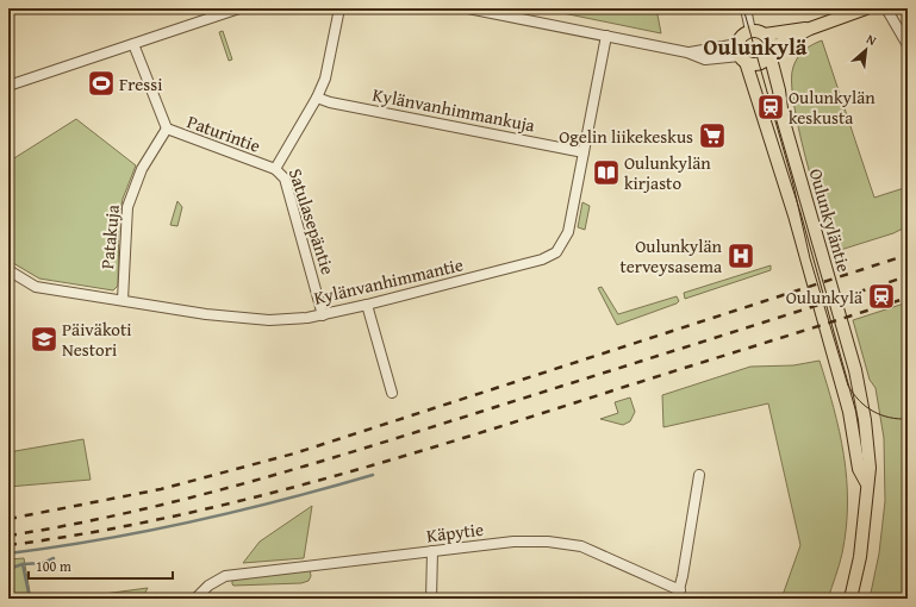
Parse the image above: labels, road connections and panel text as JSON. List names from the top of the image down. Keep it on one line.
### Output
{"streets":{"main road":["Oulunkyläntie"],"street":["Kylänvanhimmankuja","Paturintie","Satulasepäntie","Patakuja","Kylänvanhimmantie","Käpytie"]},"crossings":[["Kylänvanhimmankuja","Satulasepäntie"],["Kylänvanhimmankuja","Kylänvanhimmantie"],["Paturintie","Satulasepäntie"],["Paturintie","Patakuja"],["Satulasepäntie","Kylänvanhimmantie"],["Patakuja","Kylänvanhimmantie"]],"districts":["Oulunkylä"],"places":{"sports":["Fressi"],"station":["Oulunkylän keskusta","Oulunkylä"],"supermarket":["Ogelin liikekeskus"],"library":["Oulunkylän kirjasto"],"hospital":["Oulunkylän terveysasema"],"school or university":["Päiväkoti Nestori"]},"scale_bar":"100 m","north":"top right"}
